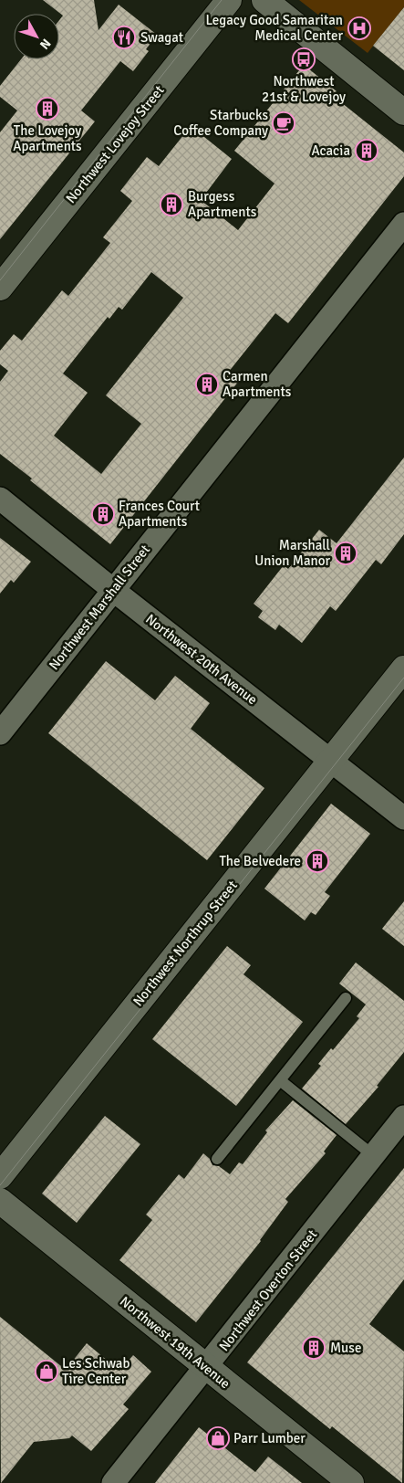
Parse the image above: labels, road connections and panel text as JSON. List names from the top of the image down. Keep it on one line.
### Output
{"streets":{"street":["Northwest Lovejoy Street","Northwest Marshall Street","Northwest 20th Avenue","Northwest Northrup Street","Northwest Overton Street","Northwest 19th Avenue"]},"crossings":[["Northwest Marshall Street","Northwest 20th Avenue"],["Northwest 20th Avenue","Northwest Northrup Street"],["Northwest Overton Street","Northwest 19th Avenue"]],"places":{"hospital":["Legacy Good Samaritan Medical Center"],"restaurant":["Swagat"],"bus stop":["Northwest 21st & Lovejoy"],"building":["The Lovejoy Apartments","Acacia","Burgess Apartments","Carmen Apartments","Frances Court Apartments","Marshall Union Manor","The Belvedere","Muse"],"cafe":["Starbucks Coffee Company"],"shop":["Les Schwab Tire Center","Parr Lumber"]},"north":"bottom right"}
